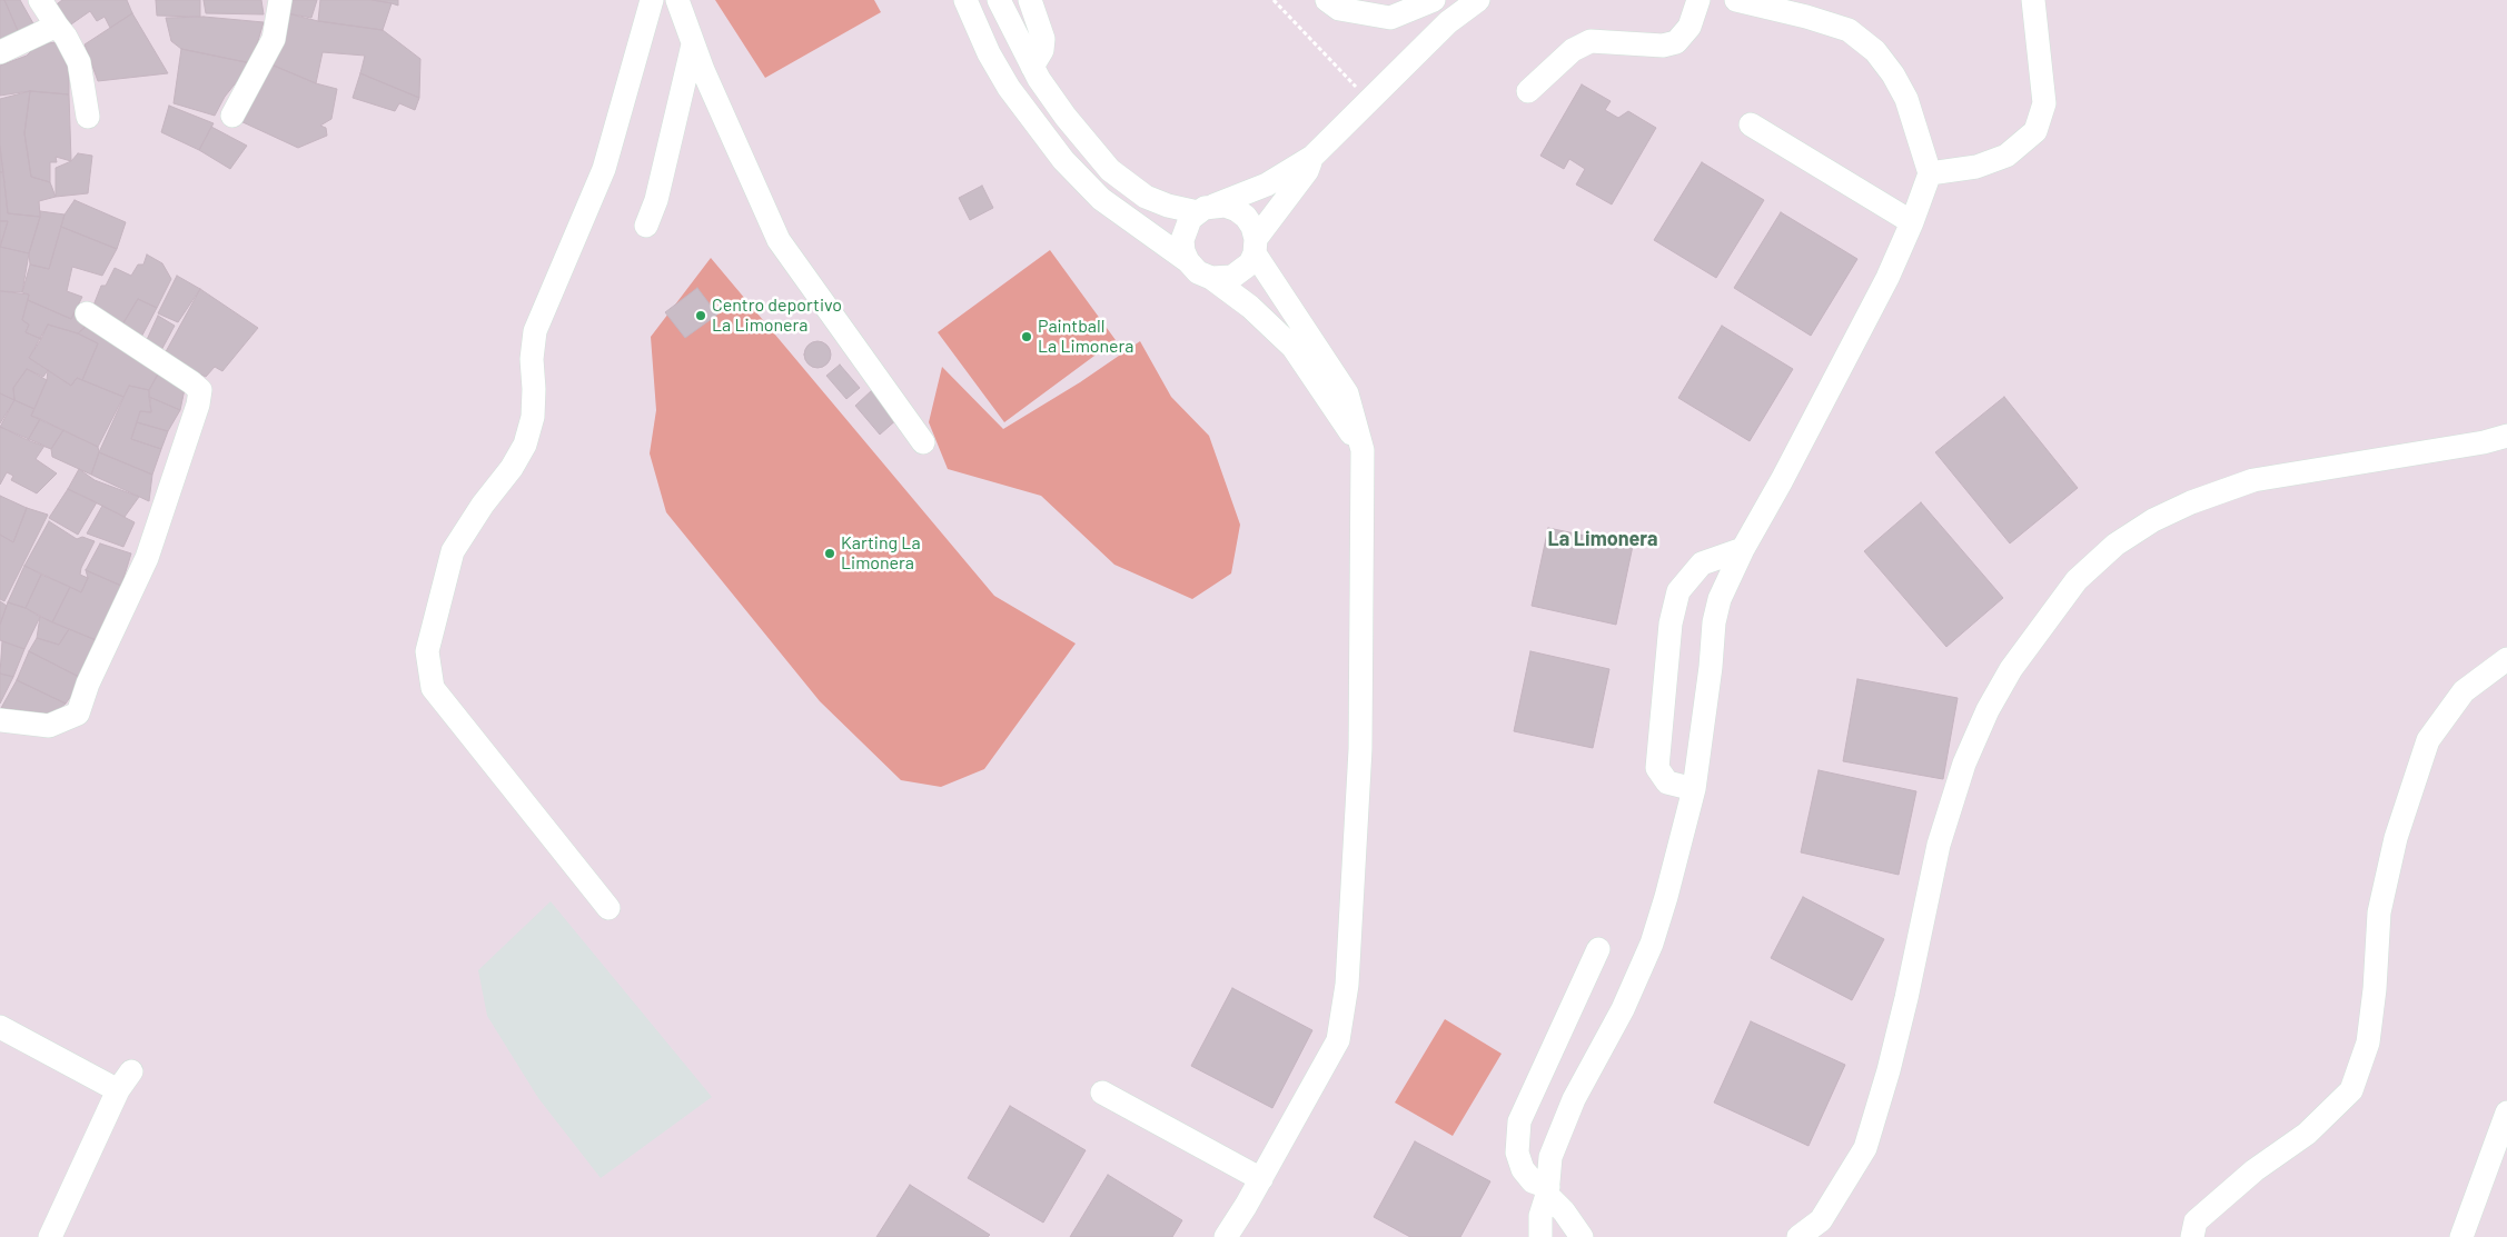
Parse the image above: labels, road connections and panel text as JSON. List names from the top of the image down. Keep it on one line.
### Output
{"districts":["La Limonera"],"places":["Centro deportivo La Limonera","Paintball La Limonera","Karting La Limonera"]}
